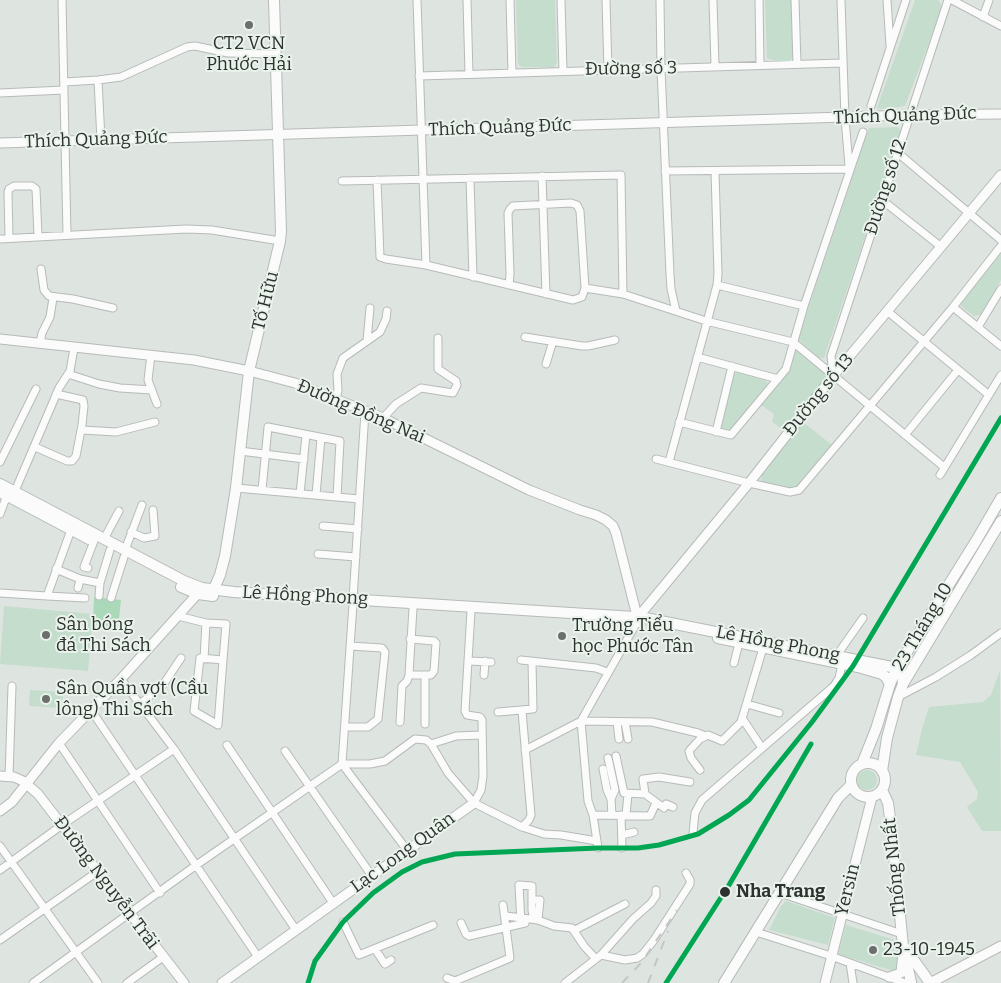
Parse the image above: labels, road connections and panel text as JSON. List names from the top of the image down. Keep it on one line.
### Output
{"streets":{"main road":["Tố Hữu","Lê Hồng Phong","23 Tháng 10","Thống Nhất"],"street":["Đường số 3","Thích Quảng Đức","Đường số 12","Đường số 13","Đường Đồng Nai","Lạc Long Quân","Đường Nguyễn Trãi","Yersin"]},"crossings":[["Thích Quảng Đức","Đường số 12"],["Thích Quảng Đức","Tố Hữu"],["Đường số 12","Đường số 13"],["Tố Hữu","Đường Đồng Nai"],["Tố Hữu","Lê Hồng Phong"],["Đường số 13","Đường Đồng Nai"],["Đường số 13","Lê Hồng Phong"],["Đường Đồng Nai","Lê Hồng Phong"],["Lê Hồng Phong","23 Tháng 10"],["23 Tháng 10","Thống Nhất"],["23 Tháng 10","Yersin"],["Thống Nhất","Yersin"]],"places":["CT2 VCN Phước Hải","Sân bóng đá Thi Sách","Trường Tiểu học Phước Tân","Sân Quần vợt (Cầu lông) Thi Sách","Nha Trang","23-10-1945"]}
